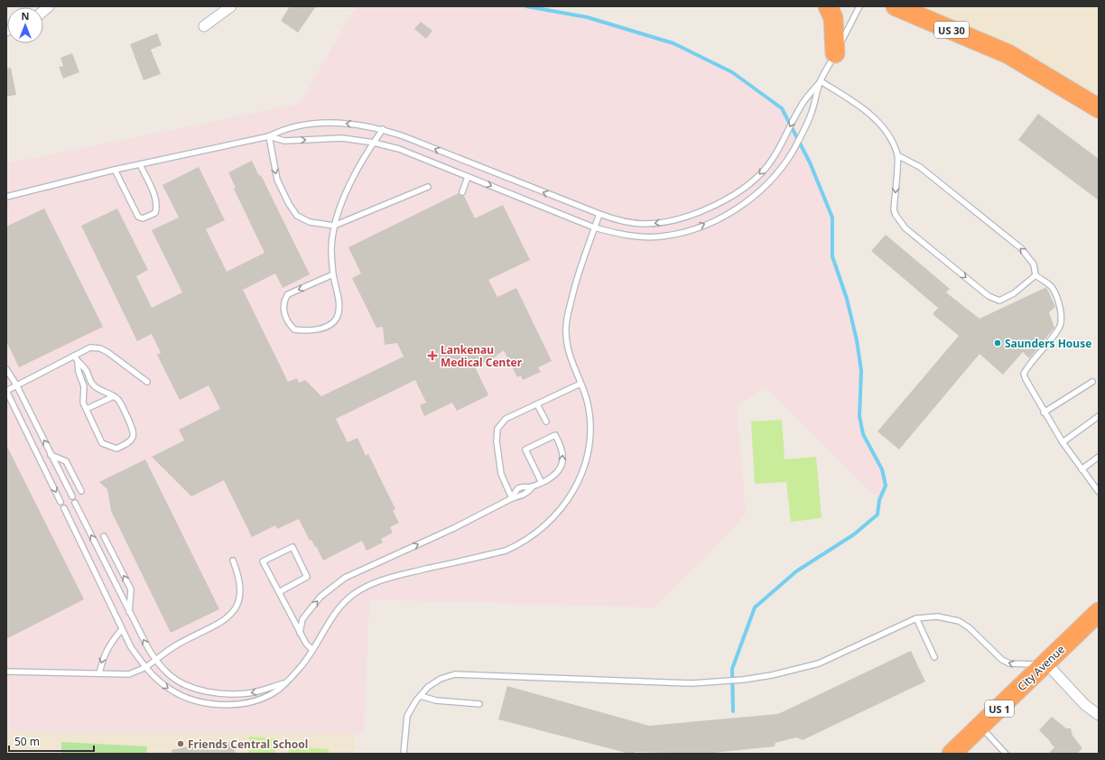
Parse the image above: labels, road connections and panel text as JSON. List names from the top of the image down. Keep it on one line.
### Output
{"streets":{"highway":["US 30","City Avenue","US 1"]},"places":{"other":["Saunders House","Friends Central School"],"health":["Lankenau Medical Center"]},"scale_bar":"50 m","north":"top"}
